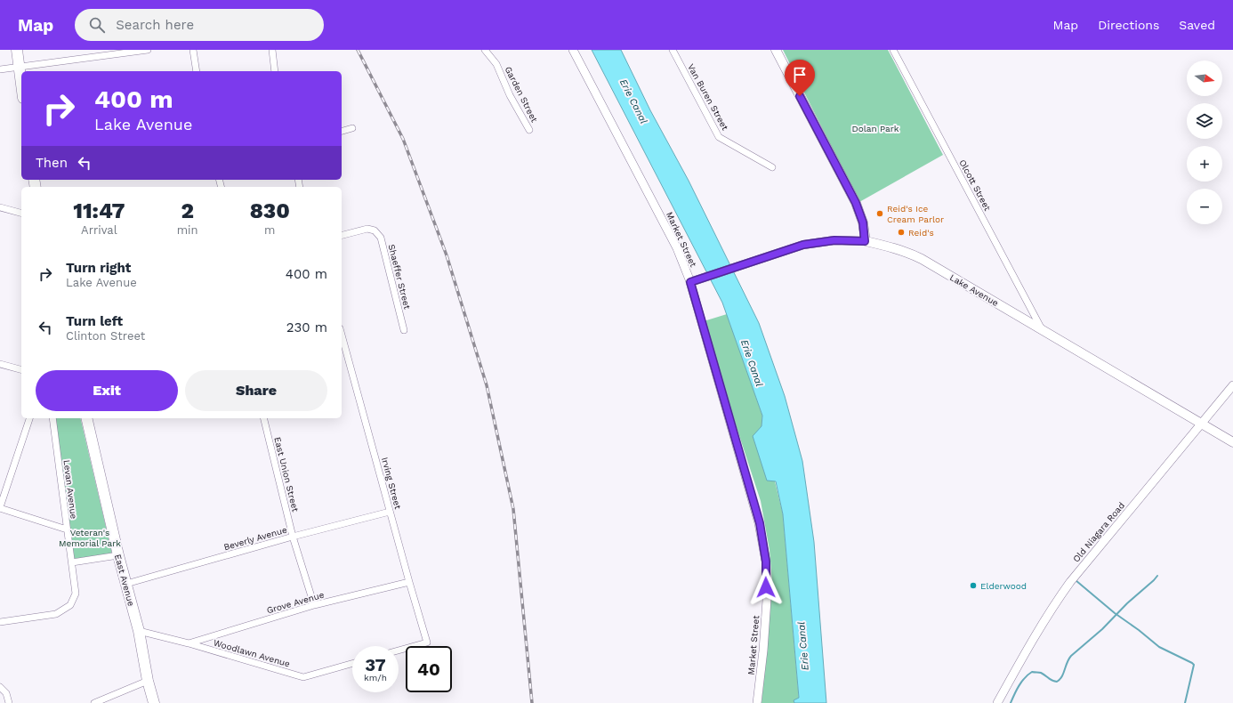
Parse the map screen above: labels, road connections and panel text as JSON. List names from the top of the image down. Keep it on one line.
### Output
{"streets":{"highway":["East Avenue"],"main road":["Lake Avenue"],"street":["Garden Street","Van Buren Street","Olcott Street","Market Street","Shaeffer Street","East Union Street","Irving Street","Levan Avenue","Old Niagara Road","Beverly Avenue","Grove Avenue","Woodlawn Avenue"]},"crossings":[["Olcott Street","Lake Avenue"],["Market Street","Lake Avenue"],["Lake Avenue","Old Niagara Road"],["East Union Street","Beverly Avenue"],["East Union Street","Grove Avenue"],["Irving Street","Beverly Avenue"],["Irving Street","Grove Avenue"],["Beverly Avenue","East Avenue"],["East Avenue","Woodlawn Avenue"],["Grove Avenue","Woodlawn Avenue"]],"water":["Erie Canal"],"parks":["Dolan Park","Veteran's Memorial Park"],"places":["Reid's Ice Cream Parlor","Reid's","Elderwood"],"north":"right","page":{"header":"Map","search":"Search here","nav":["Map","Directions","Saved"],"map_buttons":["+","−"],"turn":["400 m","Lake Avenue"],"then":"Then","eta":["11:47","Arrival","2","min","830","m"],"list":[{"name":"Turn right","note":"Lake Avenue","value":"400 m"},{"name":"Turn left","note":"Clinton Street","value":"230 m"}],"buttons":["Exit","Share"],"speed":"37 km/h","limit":"40"}}
